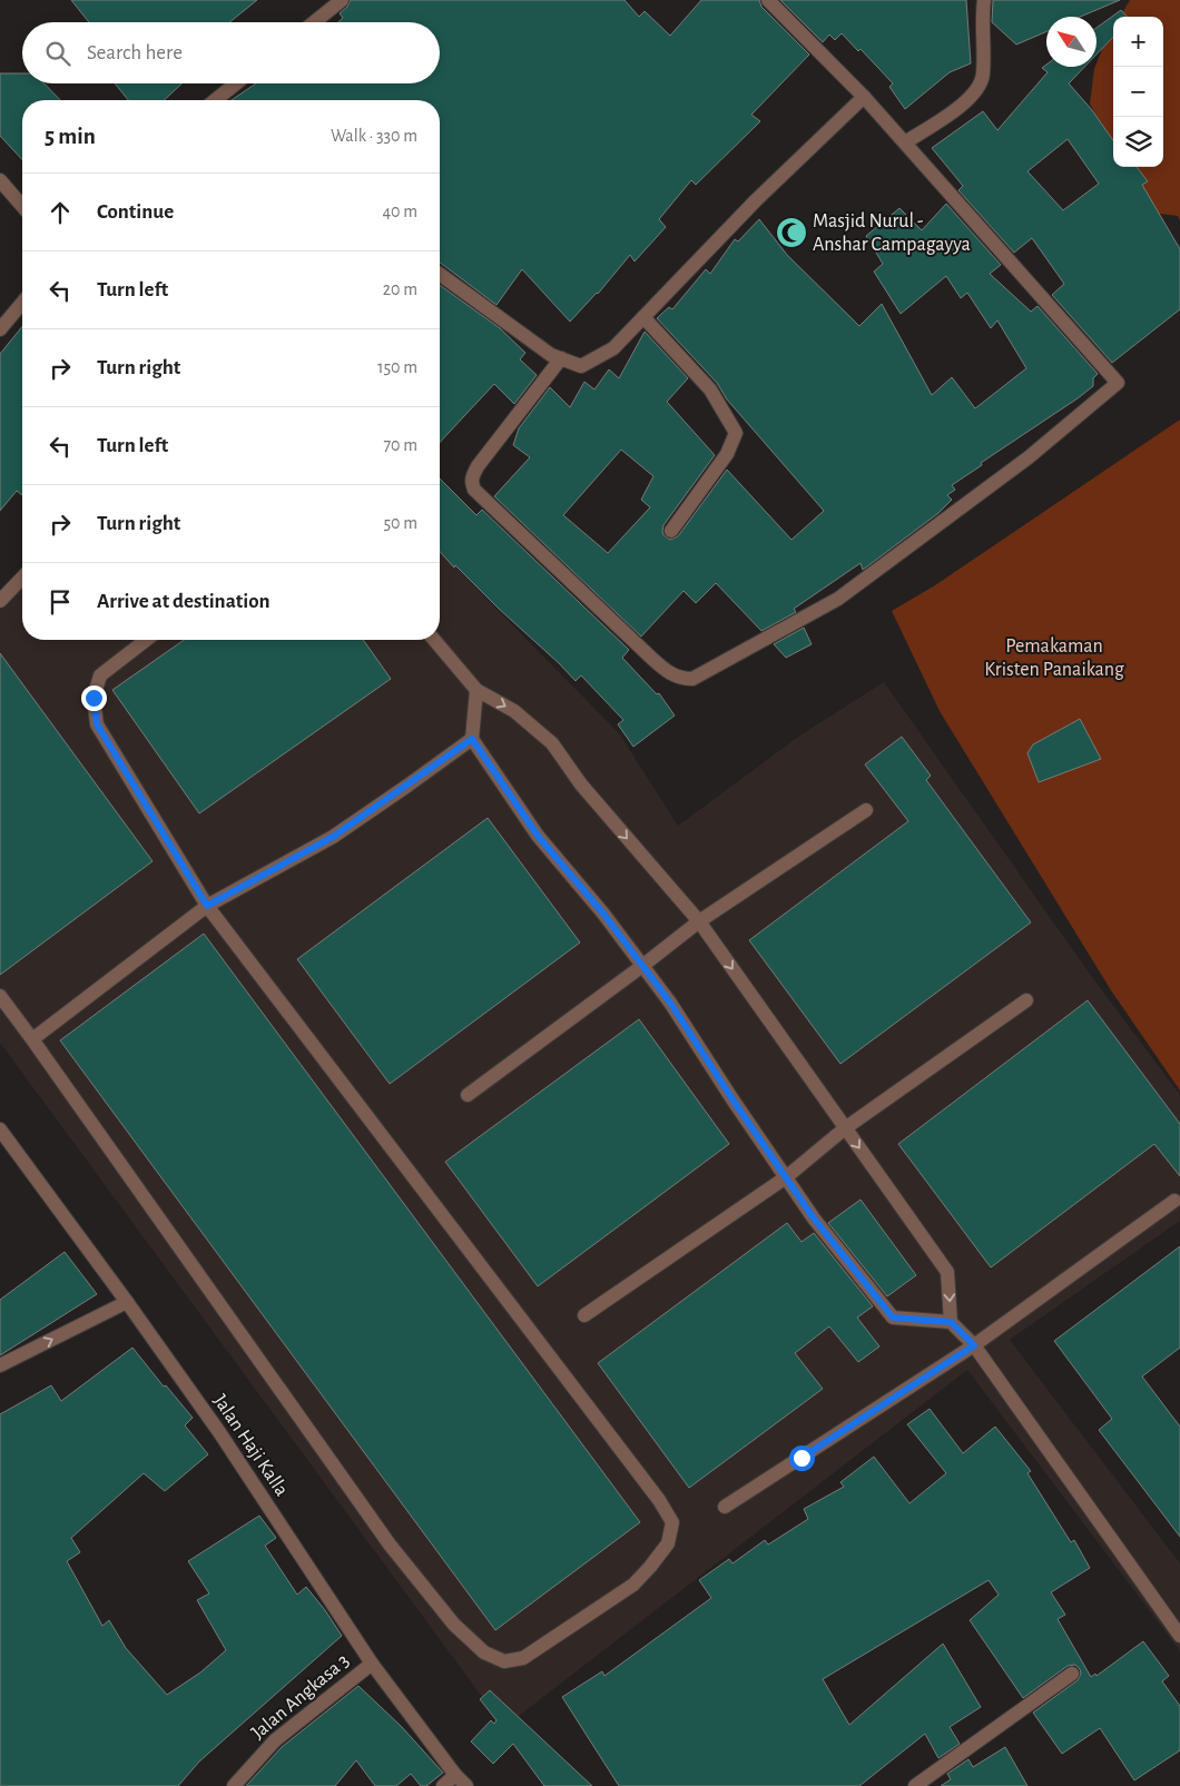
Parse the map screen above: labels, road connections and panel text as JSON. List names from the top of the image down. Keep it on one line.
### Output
{"streets":{"street":["Jalan Haji Kalla","Jalan Angkasa 3"]},"crossings":[["Jalan Haji Kalla","Jalan Angkasa 3"]],"parks":["Pemakaman Kristen Panaikang"],"places":{"mosque":["Masjid Nurul - Anshar Campagayya"]},"north":"top left","page":{"map_buttons":["+","−"],"search":"Search here","heading":["5 min","Walk · 330 m"],"list":[["Continue","40 m"],["Turn left","20 m"],["Turn right","150 m"],["Turn left","70 m"],["Turn right","50 m"],"Arrive at destination"]}}
